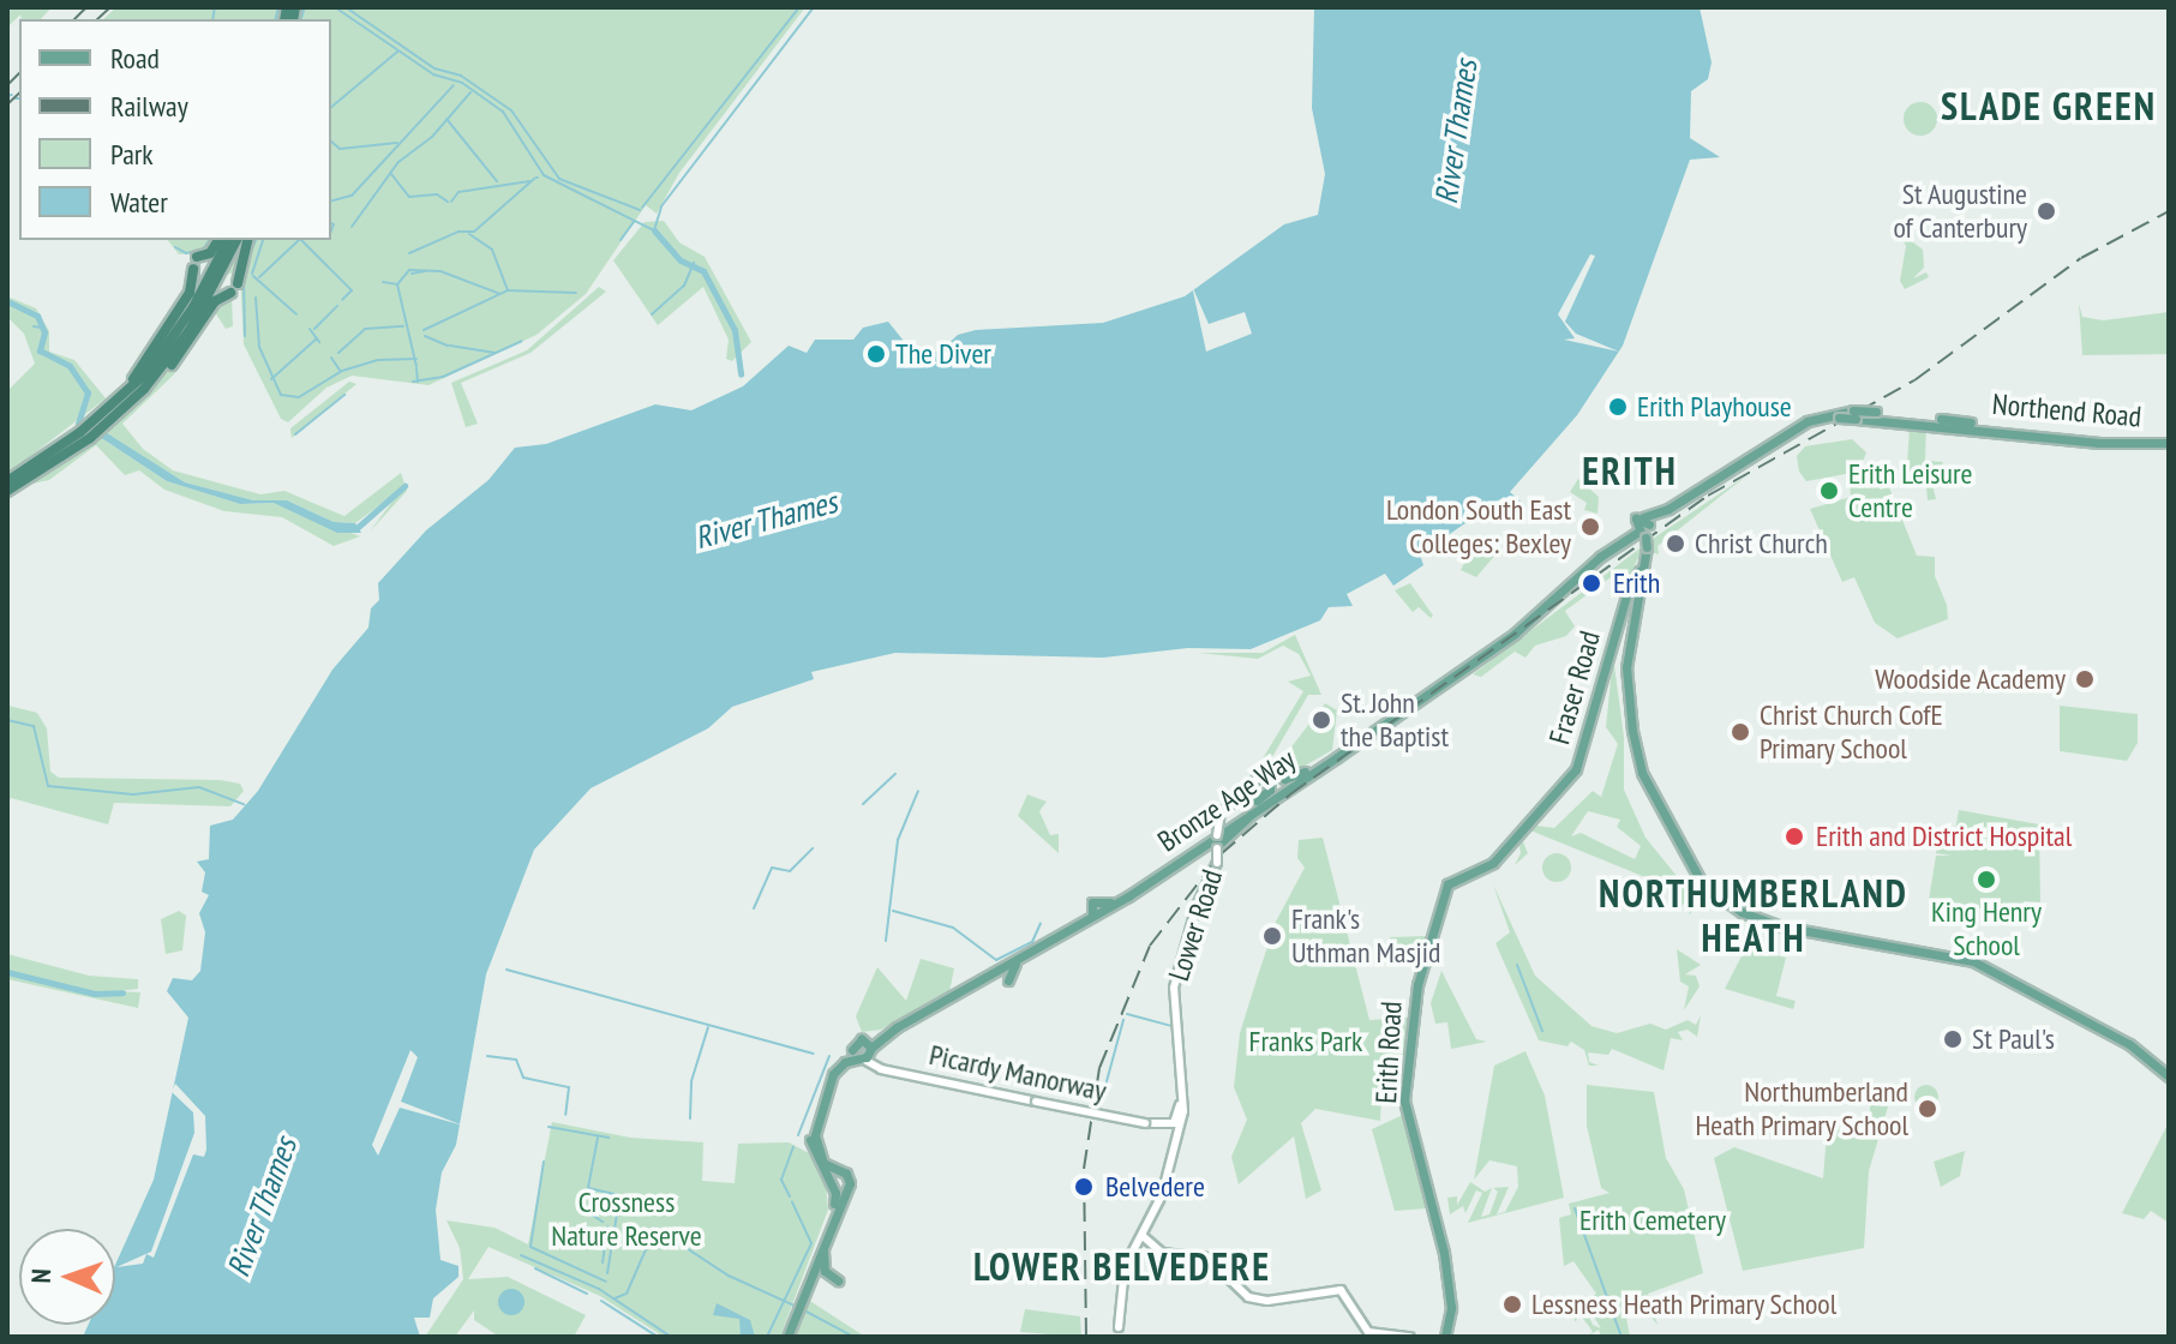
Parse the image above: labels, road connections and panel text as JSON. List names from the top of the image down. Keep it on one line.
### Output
{"streets":{"main road":["Northend Road","Fraser Road","Bronze Age Way","Lower Road","Erith Road","Picardy Manorway"]},"crossings":[["Fraser Road","Erith Road"],["Lower Road","Picardy Manorway"]],"districts":["SLADE GREEN","ERITH","NORTHUMBERLAND HEATH","LOWER BELVEDERE"],"water":["River Thames"],"parks":["Franks Park","Crossness Nature Reserve","Erith Cemetery"],"places":["St Augustine of Canterbury","The Diver","Erith Playhouse","Erith Leisure Centre","London South East Colleges: Bexley","Christ Church","Erith","Woodside Academy","St. John the Baptist","Christ Church CofE Primary School","Erith and District Hospital","King Henry School","Frank's Uthman Masjid","St Paul's","Northumberland Heath Primary School","Belvedere","Lessness Heath Primary School"],"legend":["Road","Railway","Park","Water"],"north":"left"}
